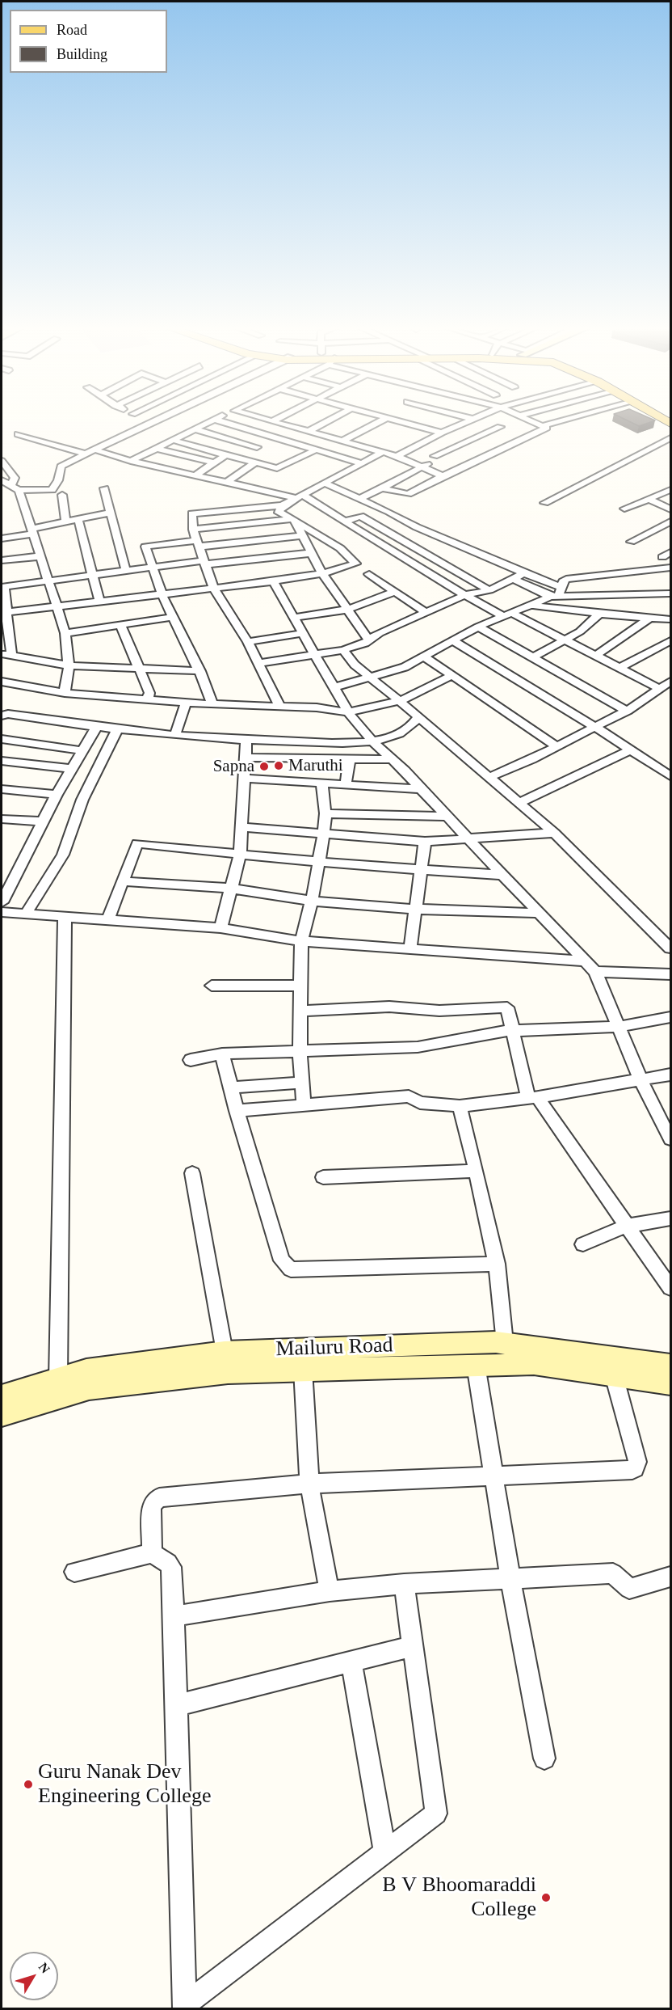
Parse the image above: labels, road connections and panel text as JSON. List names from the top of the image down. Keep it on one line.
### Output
{"streets":{"street":["Mailuru Road"]},"places":["Maruthi","Sapna","Guru Nanak Dev Engineering College","B V Bhoomaraddi College"],"legend":["Road","Building"],"north":"top right"}
